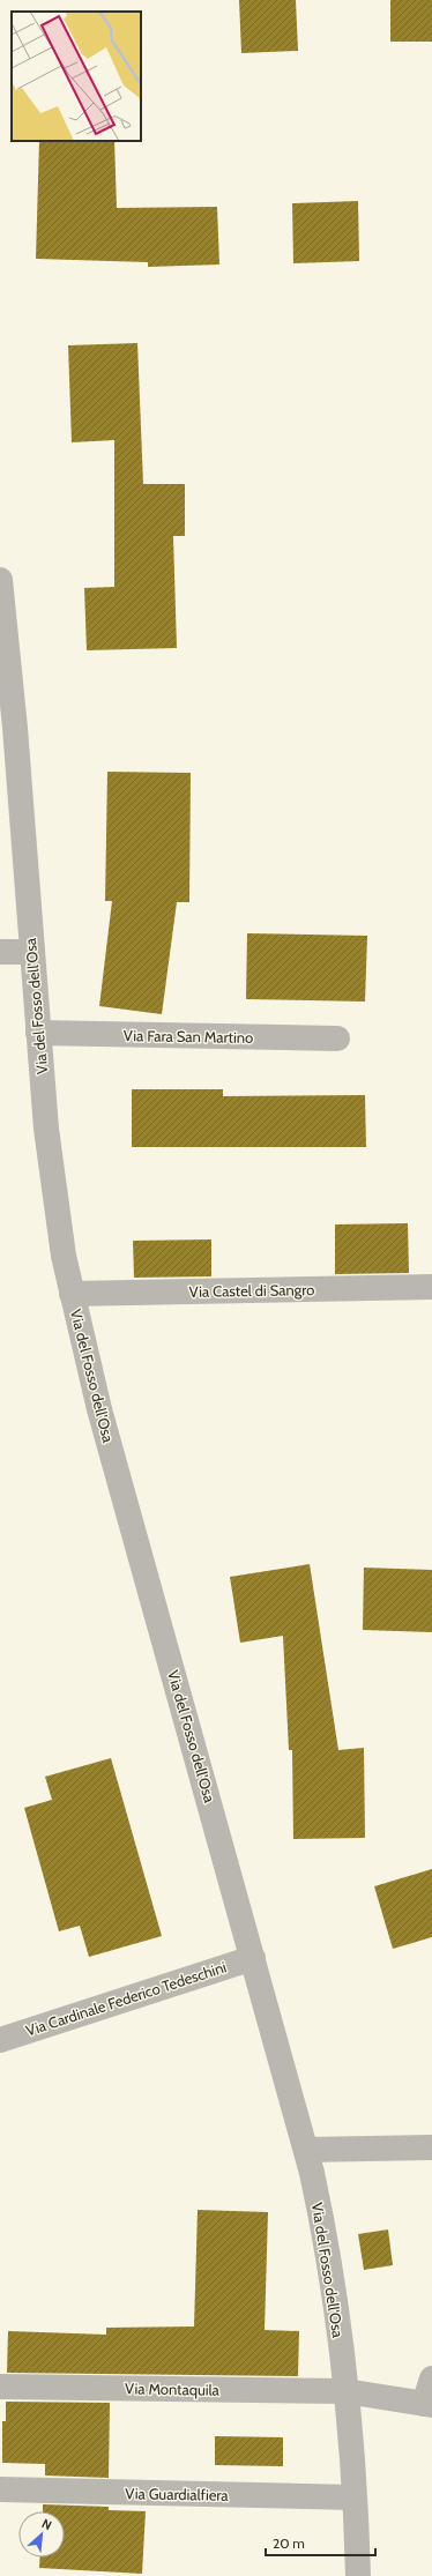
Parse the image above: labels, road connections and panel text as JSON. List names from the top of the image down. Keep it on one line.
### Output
{"streets":{"street":["Via del Fosso dell'Osa","Via Fara San Martino","Via Castel di Sangro","Via Cardinale Federico Tedeschini","Via Montaquila","Via Guardialfiera"]},"crossings":[["Via del Fosso dell'Osa","Via Fara San Martino"],["Via del Fosso dell'Osa","Via Castel di Sangro"],["Via del Fosso dell'Osa","Via Cardinale Federico Tedeschini"],["Via del Fosso dell'Osa","Via Montaquila"],["Via del Fosso dell'Osa","Via Guardialfiera"]],"scale_bar":"20 m","north":"top right"}
